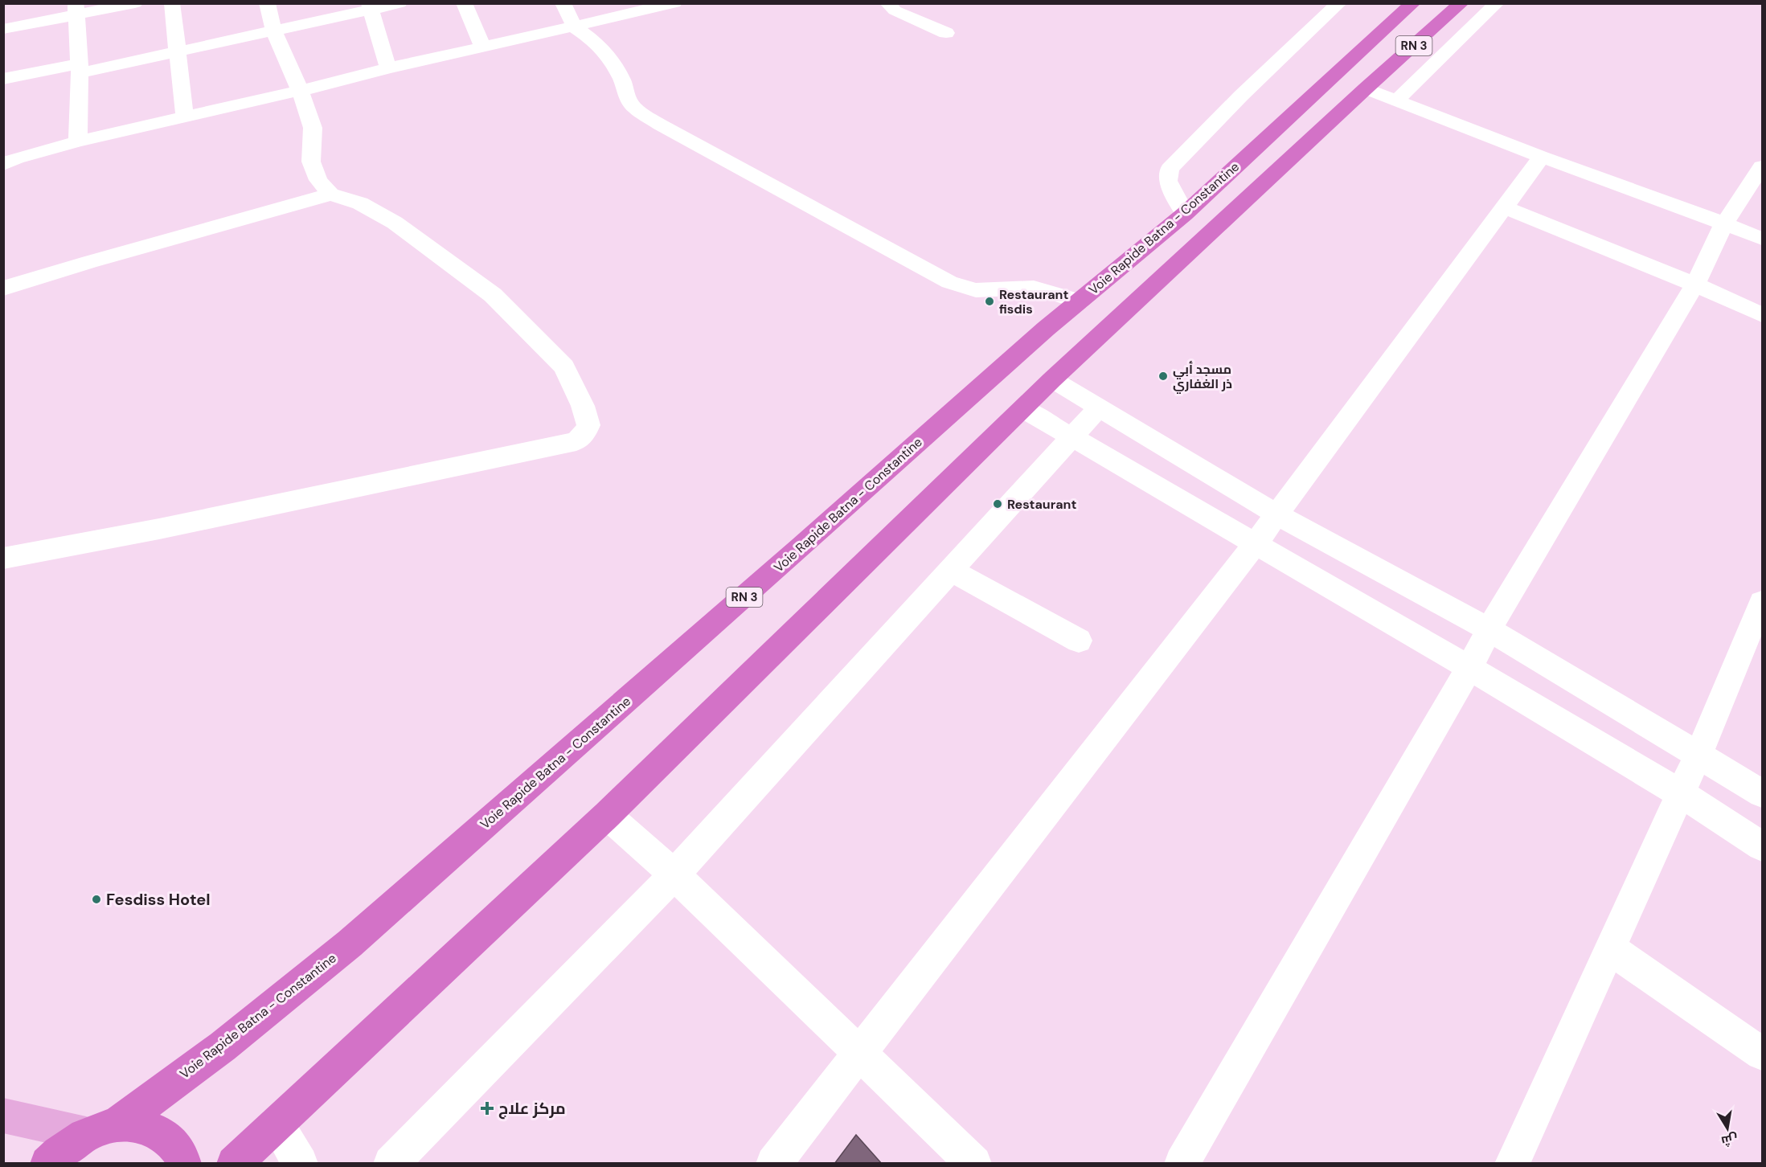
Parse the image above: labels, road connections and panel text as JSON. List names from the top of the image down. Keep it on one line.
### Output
{"streets":{"highway":["RN 3","Voie Rapide Batna - Constantine"]},"places":{"other":["Restaurant fisdis","مسجد أبي ذر الغفاري","Restaurant","Fesdiss Hotel"],"health":["مركز علاج"]},"north":"bottom"}
